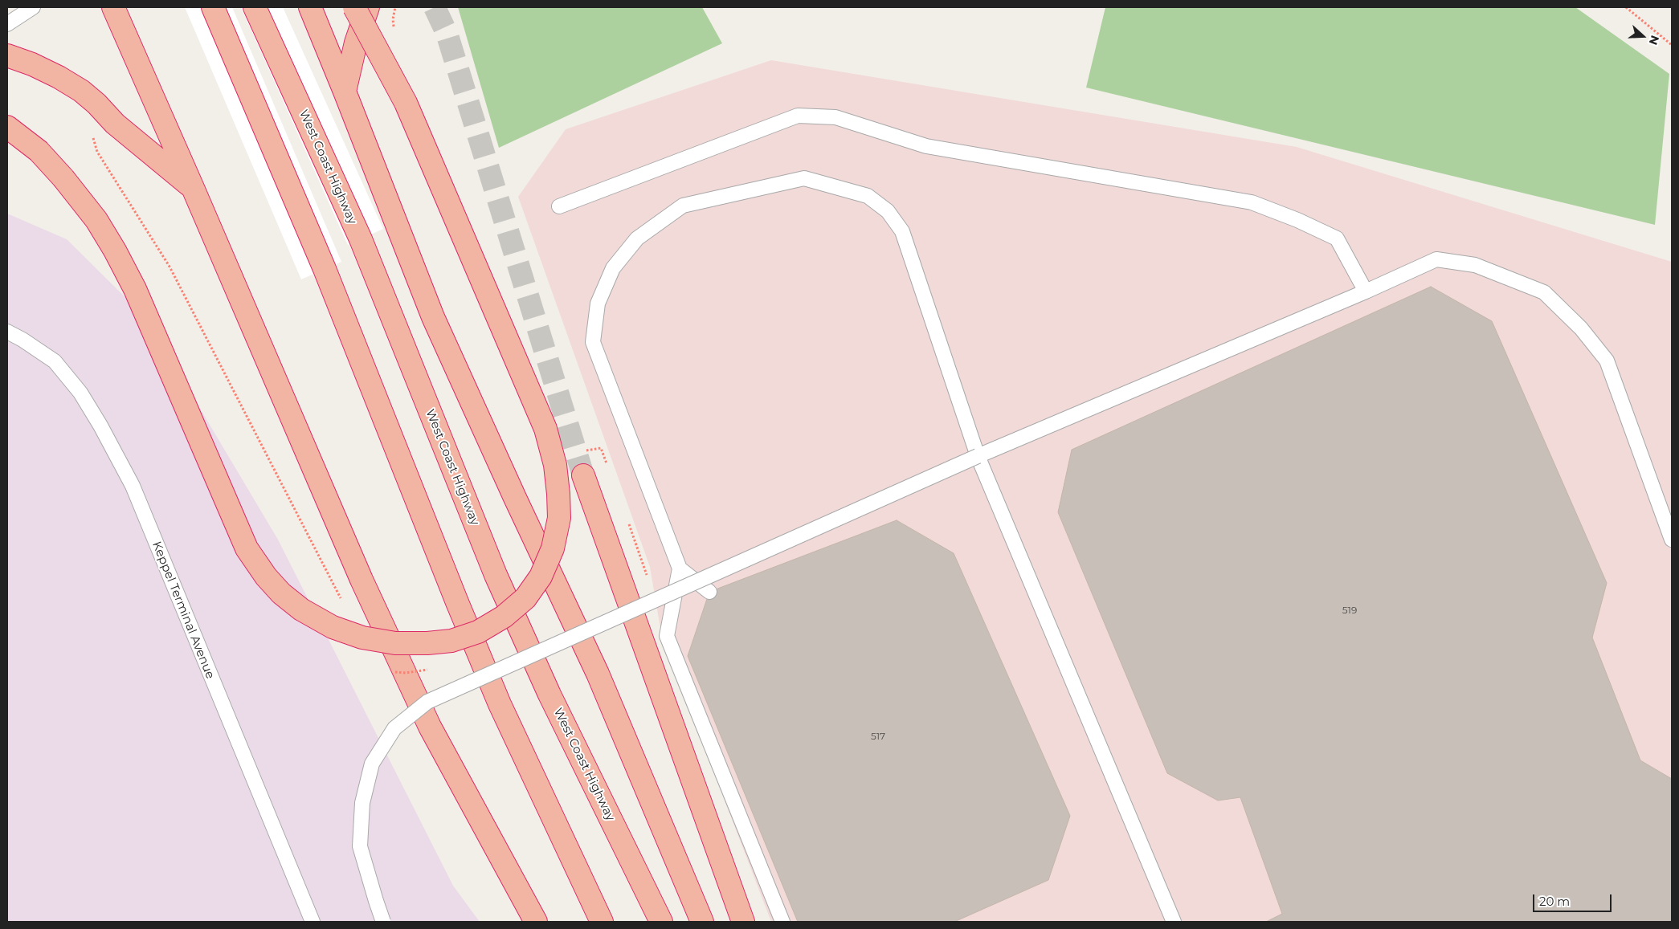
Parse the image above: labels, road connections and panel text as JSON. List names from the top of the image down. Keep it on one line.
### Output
{"streets":{"highway":["West Coast Highway"],"lane":["Keppel Terminal Avenue"]},"house_numbers":["519","517"],"scale_bar":"20 m","north":"right"}
